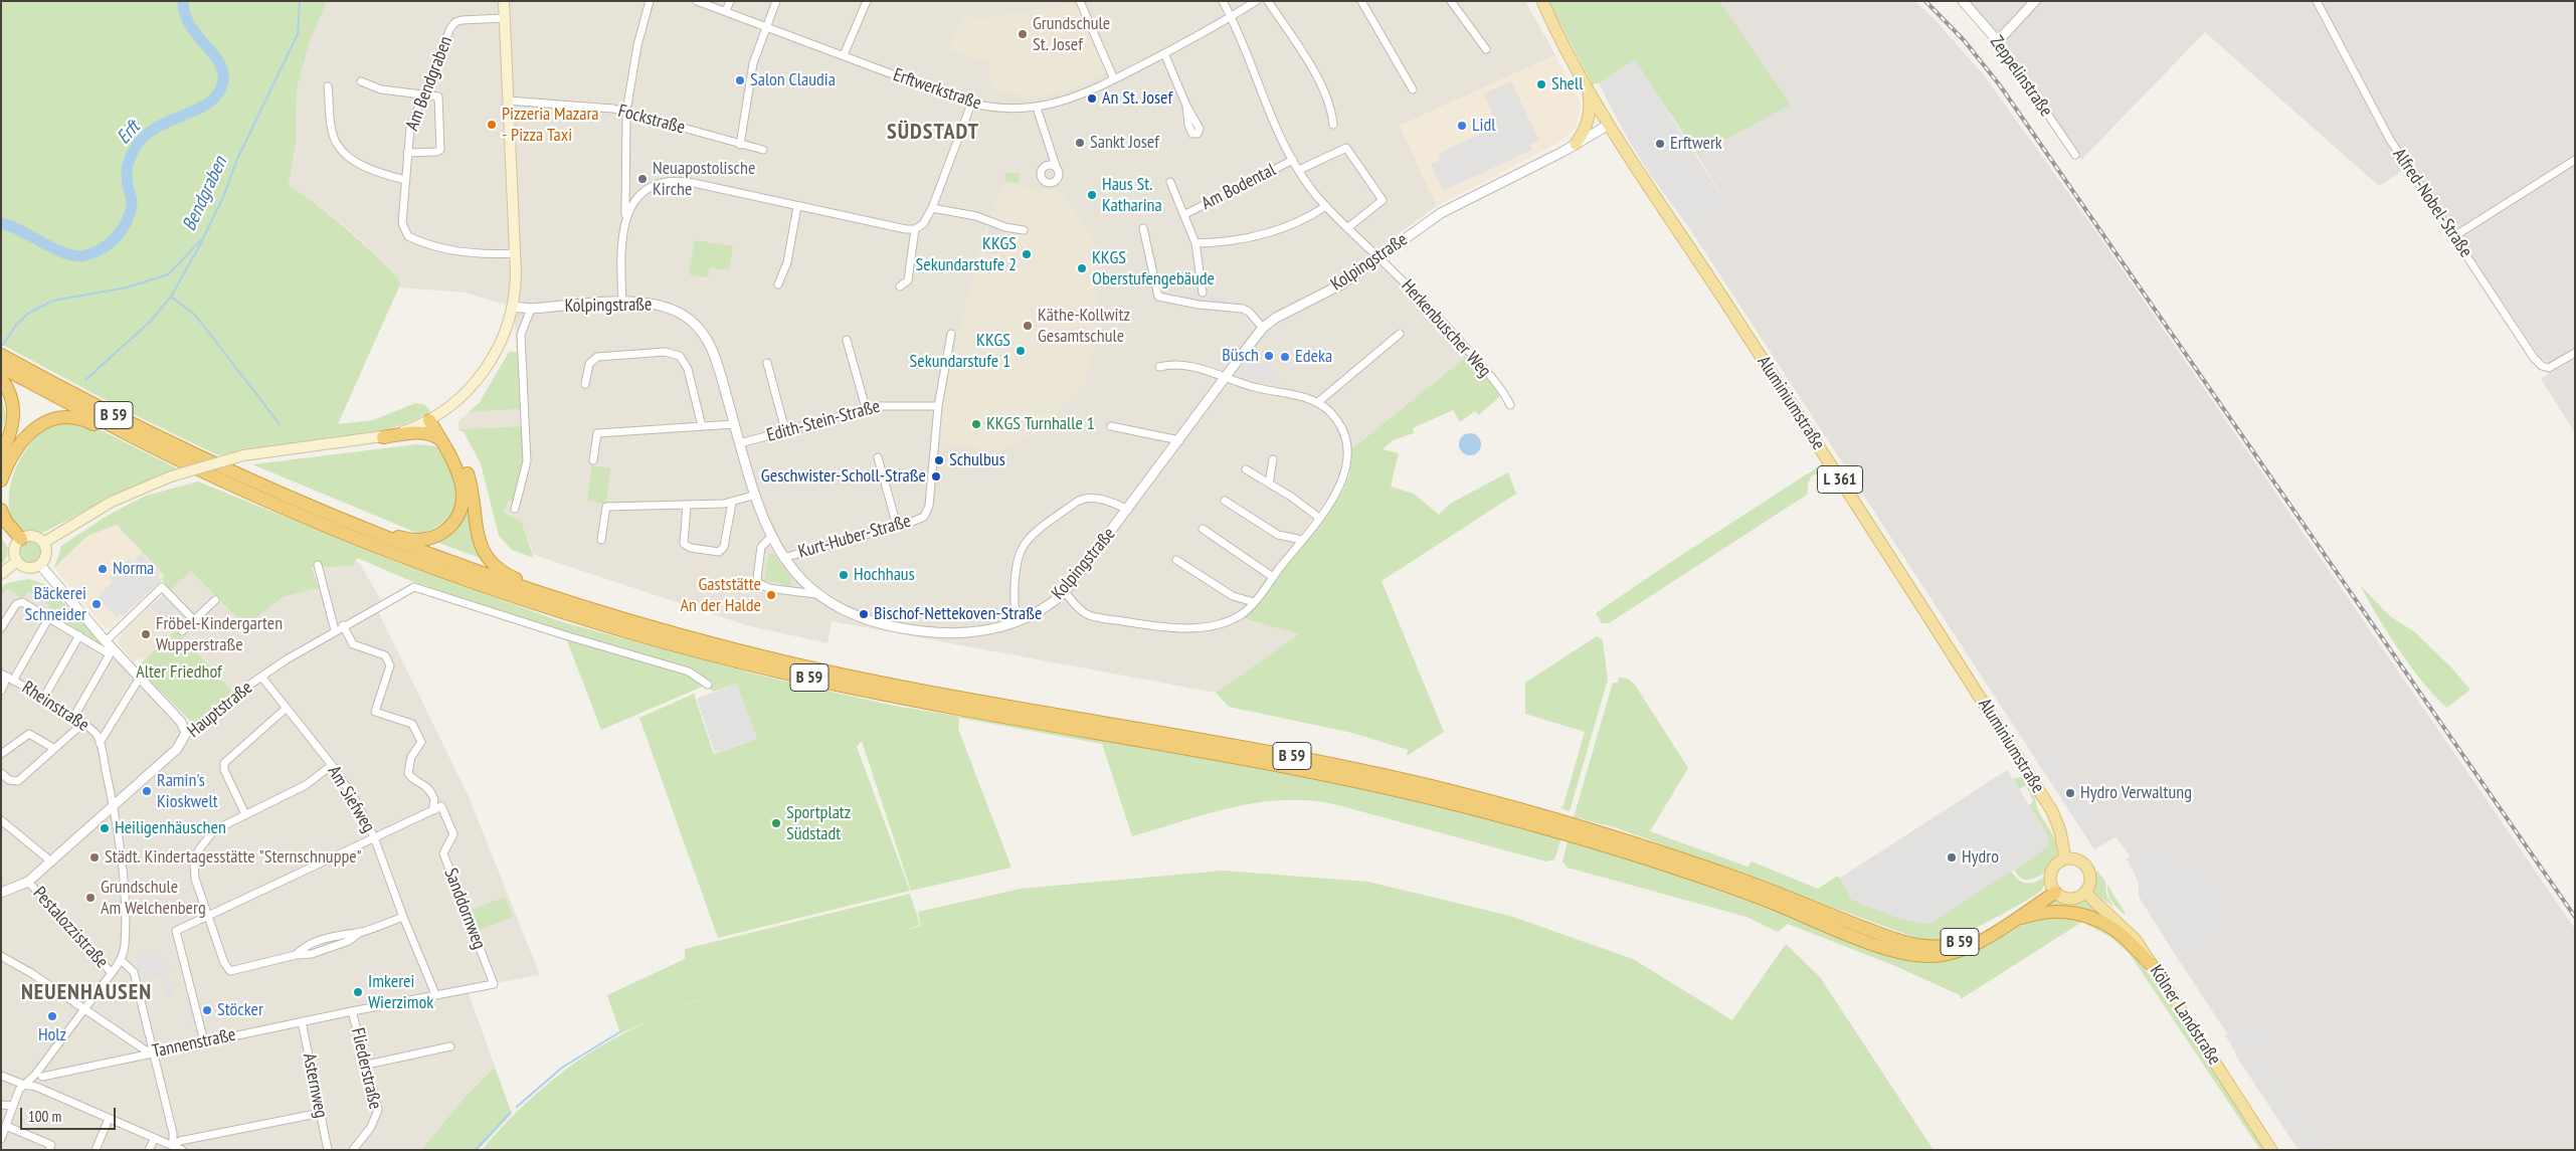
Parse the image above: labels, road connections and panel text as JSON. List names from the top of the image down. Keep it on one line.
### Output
{"streets":{"highway":["B 59"],"main road":["Aluminiumstraße","L 361","Kölner Landstraße"],"street":["Zeppelinstraße","Am Bendgraben","Erftwerkstraße","Fockstraße","Am Bodental","Alfred-Nobel-Straße","Kolpingstraße","Herkenbuscher Weg","Edith-Stein-Straße","Kurt-Huber-Straße","Rheinstraße","Hauptstraße","Am Siefweg","Sanddornweg","Pestalozzistraße","Tannenstraße","Fliederstraße","Asternweg"]},"crossings":[["Erftwerkstraße","Herkenbuscher Weg"],["Am Bodental","Herkenbuscher Weg"],["Kolpingstraße","Herkenbuscher Weg"],["Kolpingstraße","Aluminiumstraße"],["Kolpingstraße","Edith-Stein-Straße"],["Kolpingstraße","Kurt-Huber-Straße"],["Aluminiumstraße","B 59"],["Aluminiumstraße","Kölner Landstraße"],["B 59","Kölner Landstraße"],["Edith-Stein-Straße","Kurt-Huber-Straße"],["Rheinstraße","Hauptstraße"],["Hauptstraße","Am Siefweg"],["Hauptstraße","Sanddornweg"],["Hauptstraße","Pestalozzistraße"],["Am Siefweg","Tannenstraße"],["Sanddornweg","Tannenstraße"],["Tannenstraße","Fliederstraße"],["Tannenstraße","Asternweg"]],"districts":["SÜDSTADT","NEUENHAUSEN"],"water":["Erft","Bendgraben"],"parks":["Alter Friedhof"],"places":["Grundschule St. Josef","Salon Claudia","Shell","An St. Josef","Pizzeria Mazara - Pizza Taxi","Lidl","Sankt Josef","Erftwerk","Neuapostolische Kirche","Haus St. Katharina","KKGS Sekundarstufe 2","KKGS Oberstufengebäude","Käthe-Kollwitz Gesamtschule","KKGS Sekundarstufe 1","Büsch","Edeka","KKGS Turnhalle 1","Schulbus","Geschwister-Scholl-Straße","Norma","Hochhaus","Gaststätte An der Halde","Bäckerei Schneider","Bischof-Nettekoven-Straße","Fröbel-Kindergarten Wupperstraße","Ramin's Kioskwelt","Hydro Verwaltung","Sportplatz Südstadt","Heiligenhäuschen","Städt. Kindertagesstätte \"Sternschnuppe\"","Hydro","Grundschule Am Welchenberg","Imkerei Wierzimok","Stöcker","Holz"],"scale_bar":"100 m"}
